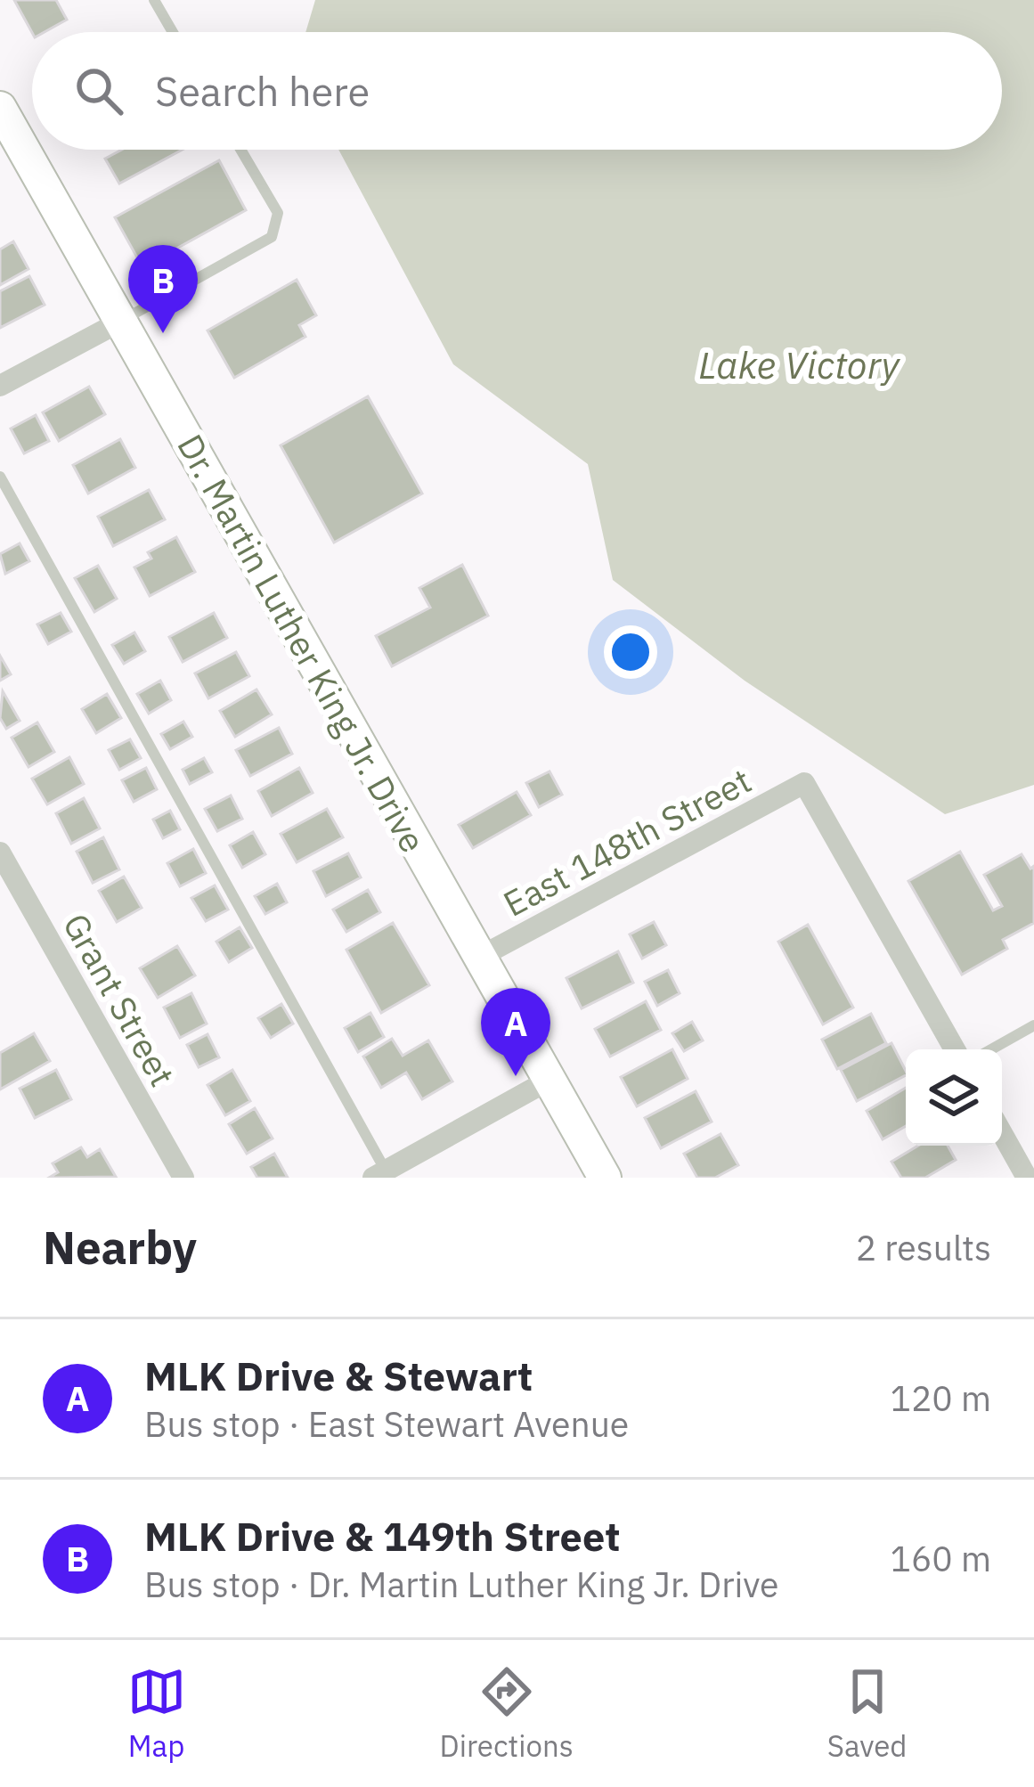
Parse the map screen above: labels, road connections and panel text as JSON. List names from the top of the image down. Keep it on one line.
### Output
{"streets":{"street":["Dr. Martin Luther King Jr. Drive","East 148th Street","Grant Street"]},"crossings":[["Dr. Martin Luther King Jr. Drive","East 148th Street"]],"water":["Lake Victory"],"page":{"search":"Search here","pins":["B","A"],"heading":["Nearby","2 results"],"list":[{"mark":"A","name":"MLK Drive & Stewart","note":"Bus stop · East Stewart Avenue","value":"120 m"},{"mark":"B","name":"MLK Drive & 149th Street","note":"Bus stop · Dr. Martin Luther King Jr. Drive","value":"160 m"}],"nav":["Map","Directions","Saved"]}}
